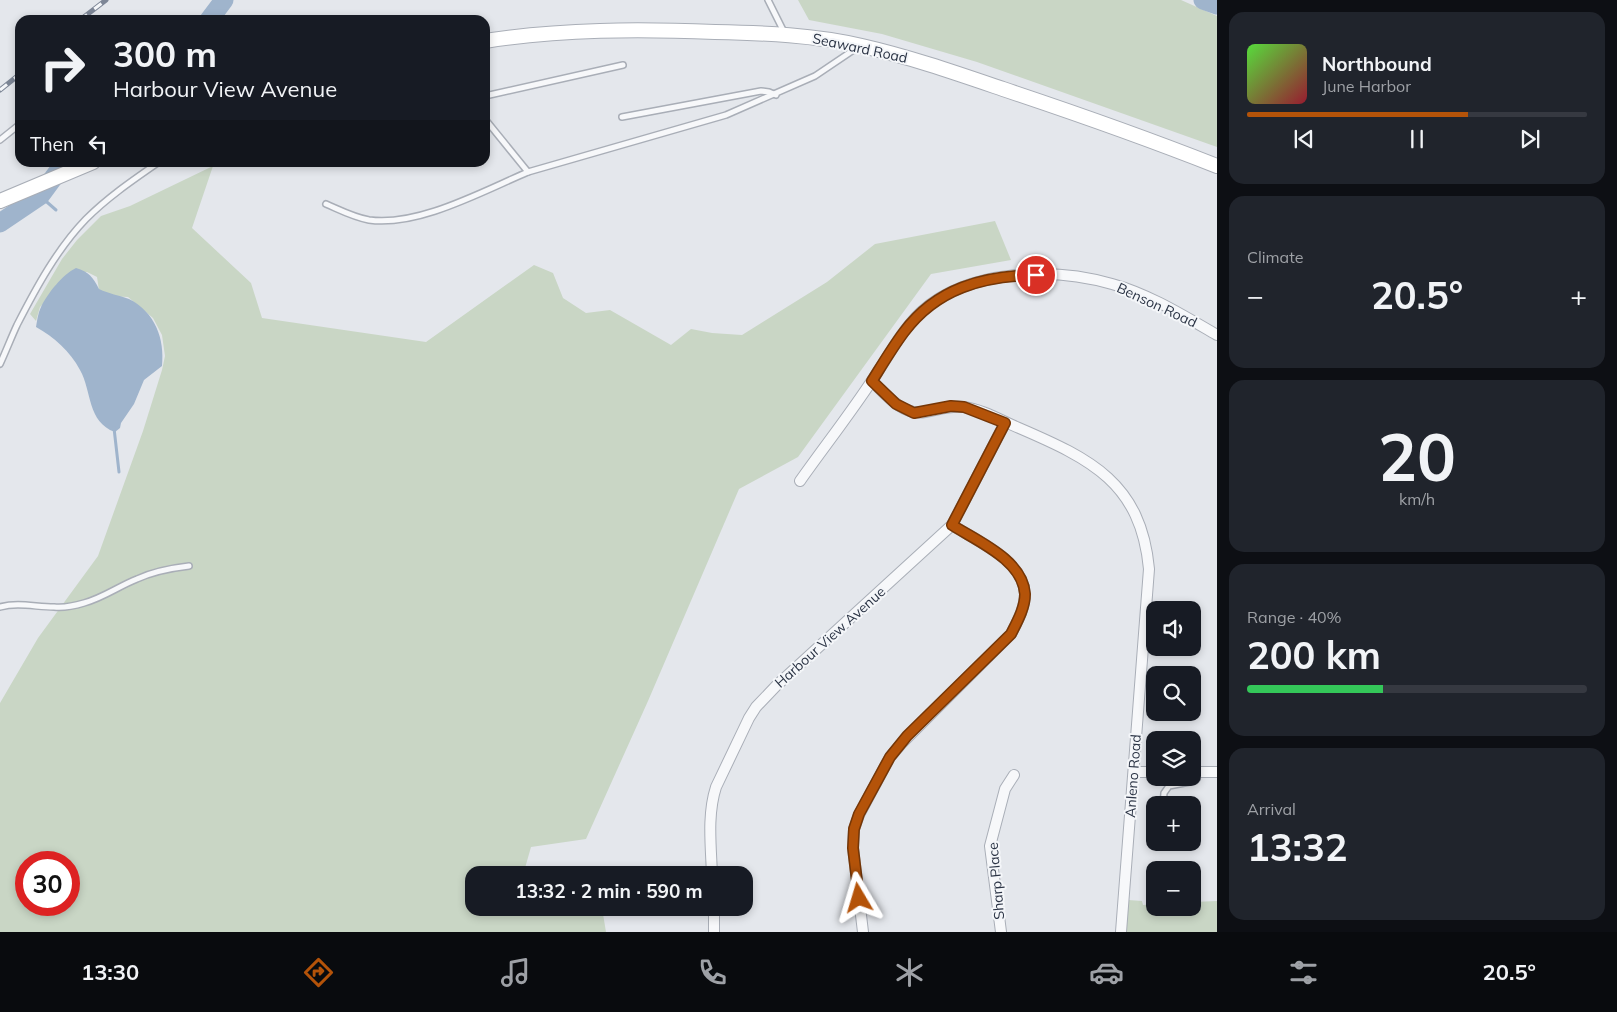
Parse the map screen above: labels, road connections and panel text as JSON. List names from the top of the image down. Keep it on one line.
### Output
{"streets":{"street":["Seaward Road","Benson Road","Harbour View Avenue","Anleno Road","Sharp Place"]},"crossings":[["Benson Road","Anleno Road"],["Harbour View Avenue","Anleno Road"]],"page":{"turn":["300 m","Harbour View Avenue"],"song":["Northbound","June Harbor"],"then":"Then","tile":["Climate",["20","km/h"],["Range · 40%","200 km"],["Arrival","13:32"]],"heat":["−","20.5°","+"],"map_buttons":["+","−"],"limit":"30","trip":"13:32 · 2 min · 590 m","tabs":["13:30","20.5°"]}}
